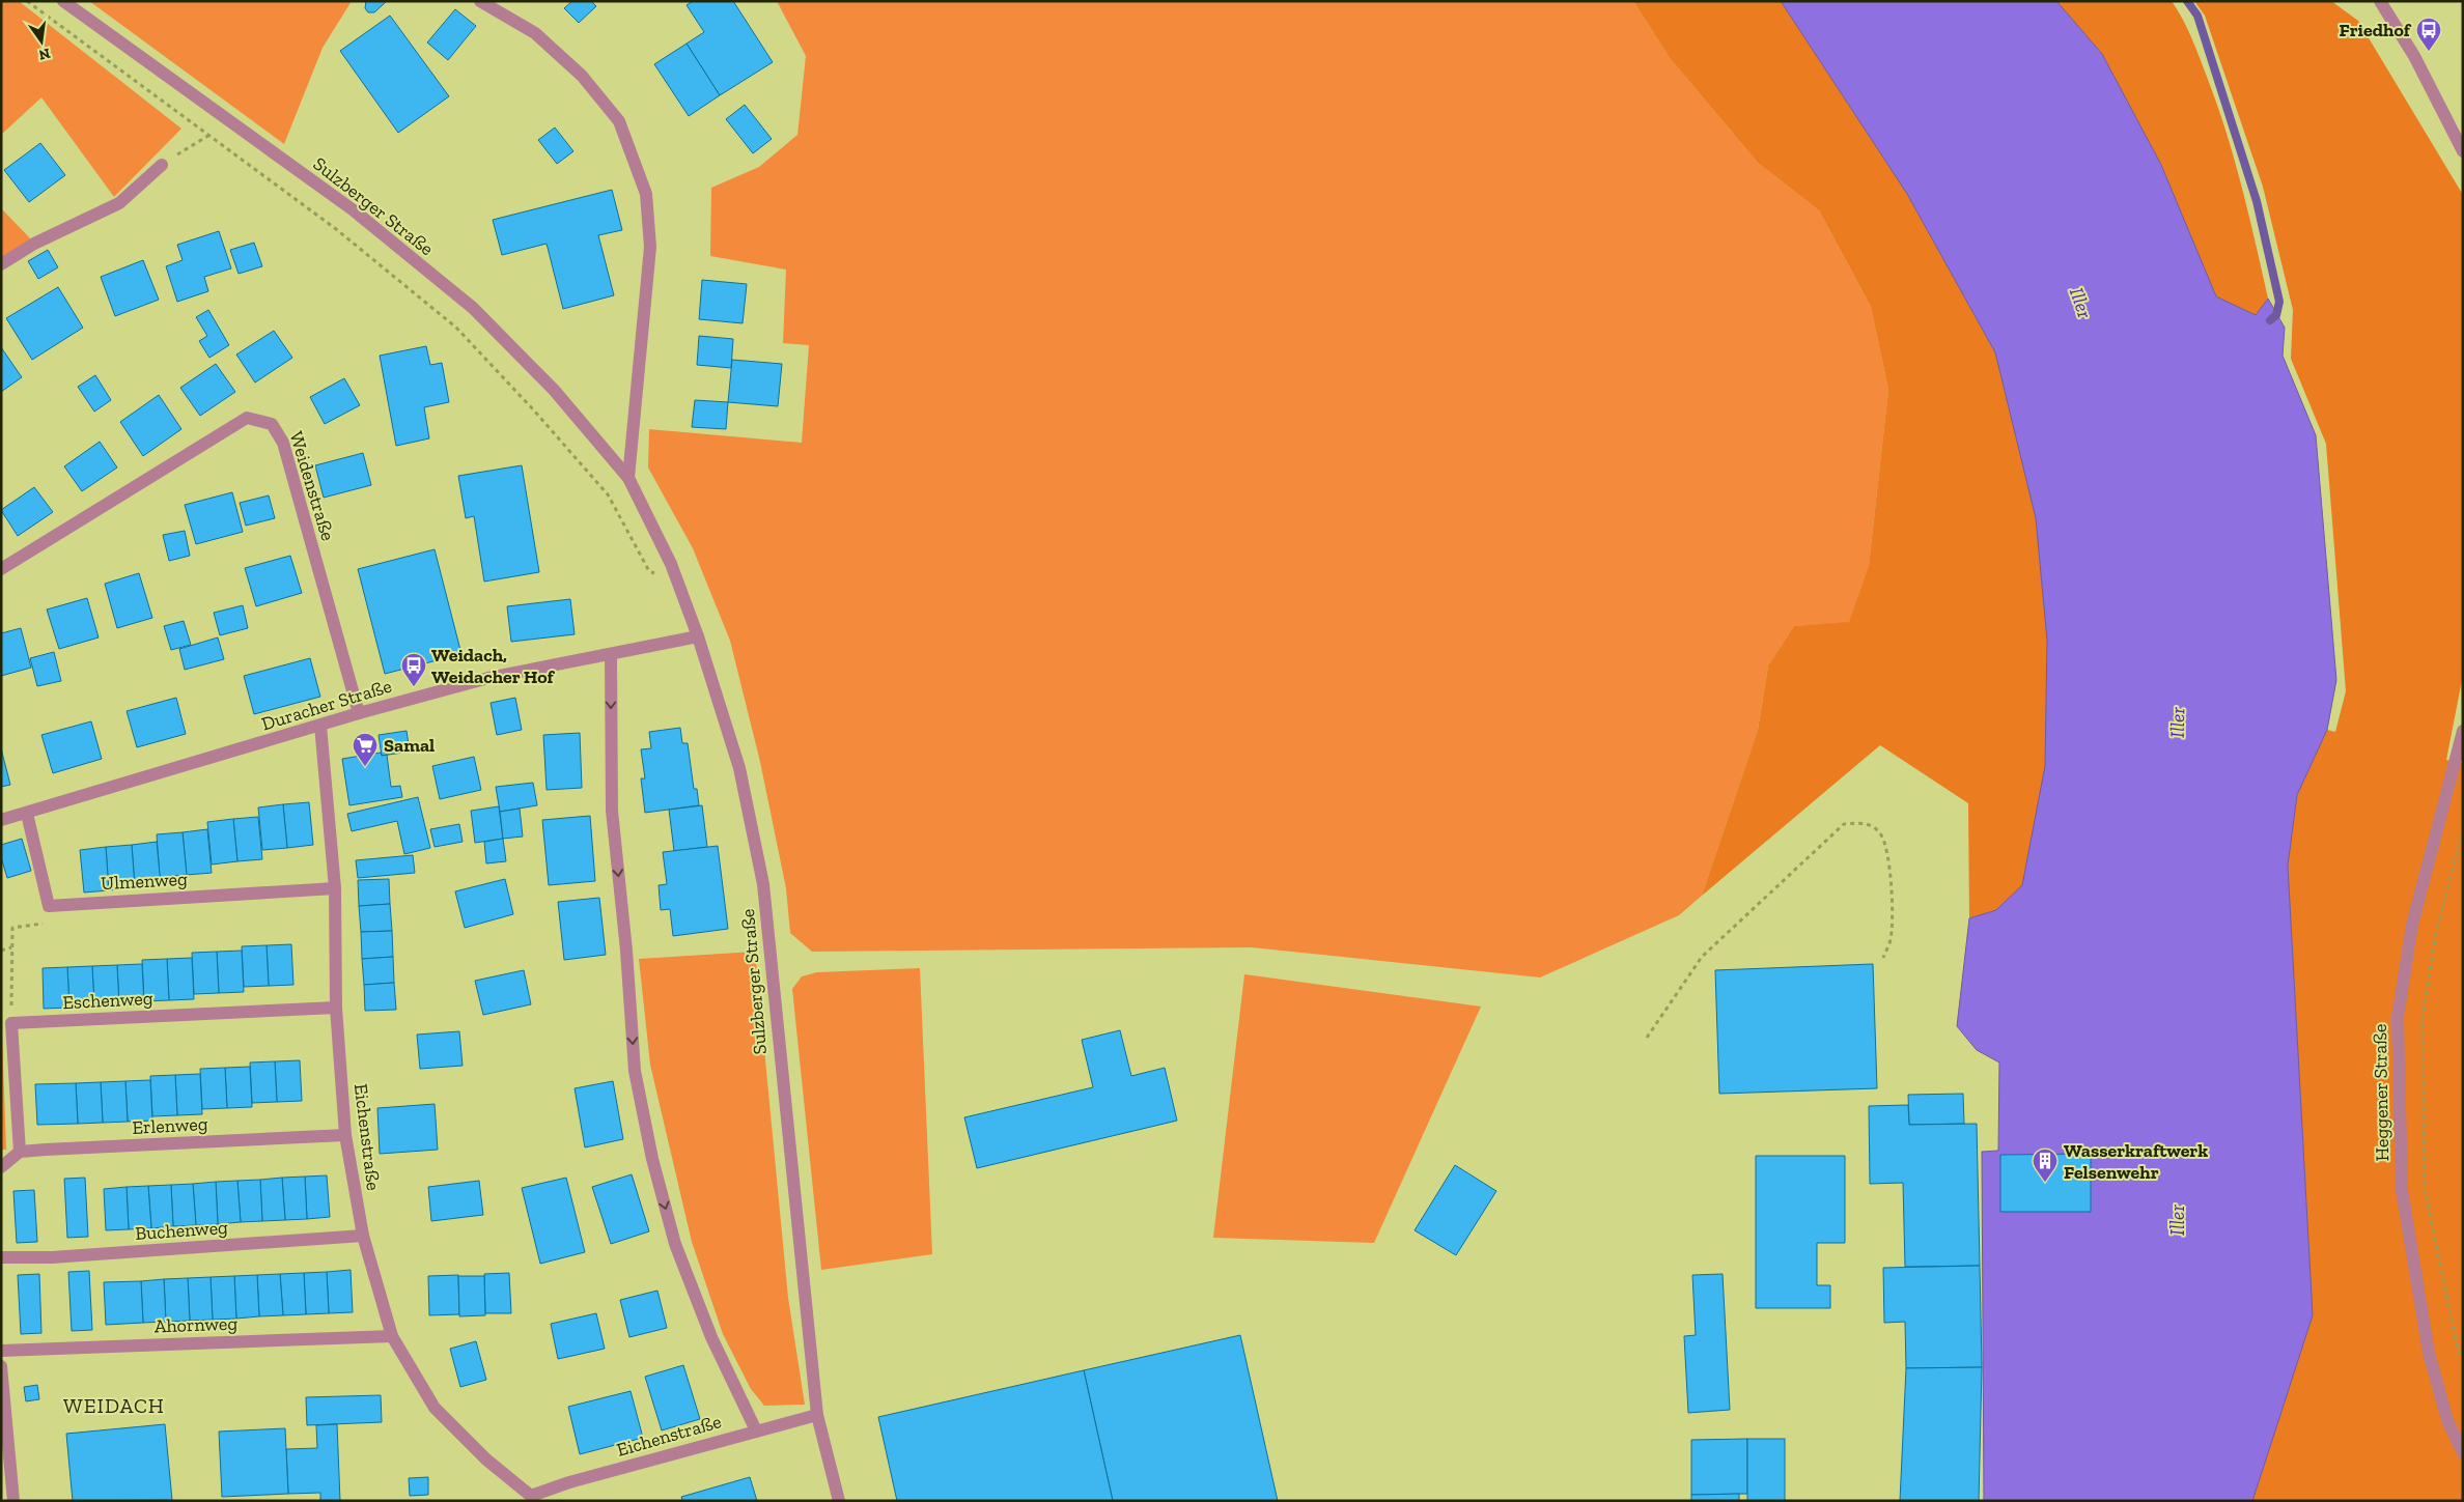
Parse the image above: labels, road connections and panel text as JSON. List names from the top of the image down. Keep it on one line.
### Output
{"streets":{"street":["Sulzberger Straße","Weidenstraße","Duracher Straße","Ulmenweg","Eschenweg","Heggener Straße","Erlenweg","Eichenstraße","Buchenweg","Ahornweg"]},"crossings":[["Sulzberger Straße","Duracher Straße"],["Sulzberger Straße","Eichenstraße"],["Weidenstraße","Duracher Straße"],["Duracher Straße","Eichenstraße"],["Ulmenweg","Eichenstraße"],["Eschenweg","Eichenstraße"],["Erlenweg","Eichenstraße"],["Eichenstraße","Buchenweg"],["Eichenstraße","Ahornweg"]],"districts":["WEIDACH"],"water":["Iller"],"places":{"bus stop":["Friedhof","Weidach, Weidacher Hof"],"supermarket":["Samal"],"building":["Wasserkraftwerk Felsenwehr"]},"north":"bottom"}
